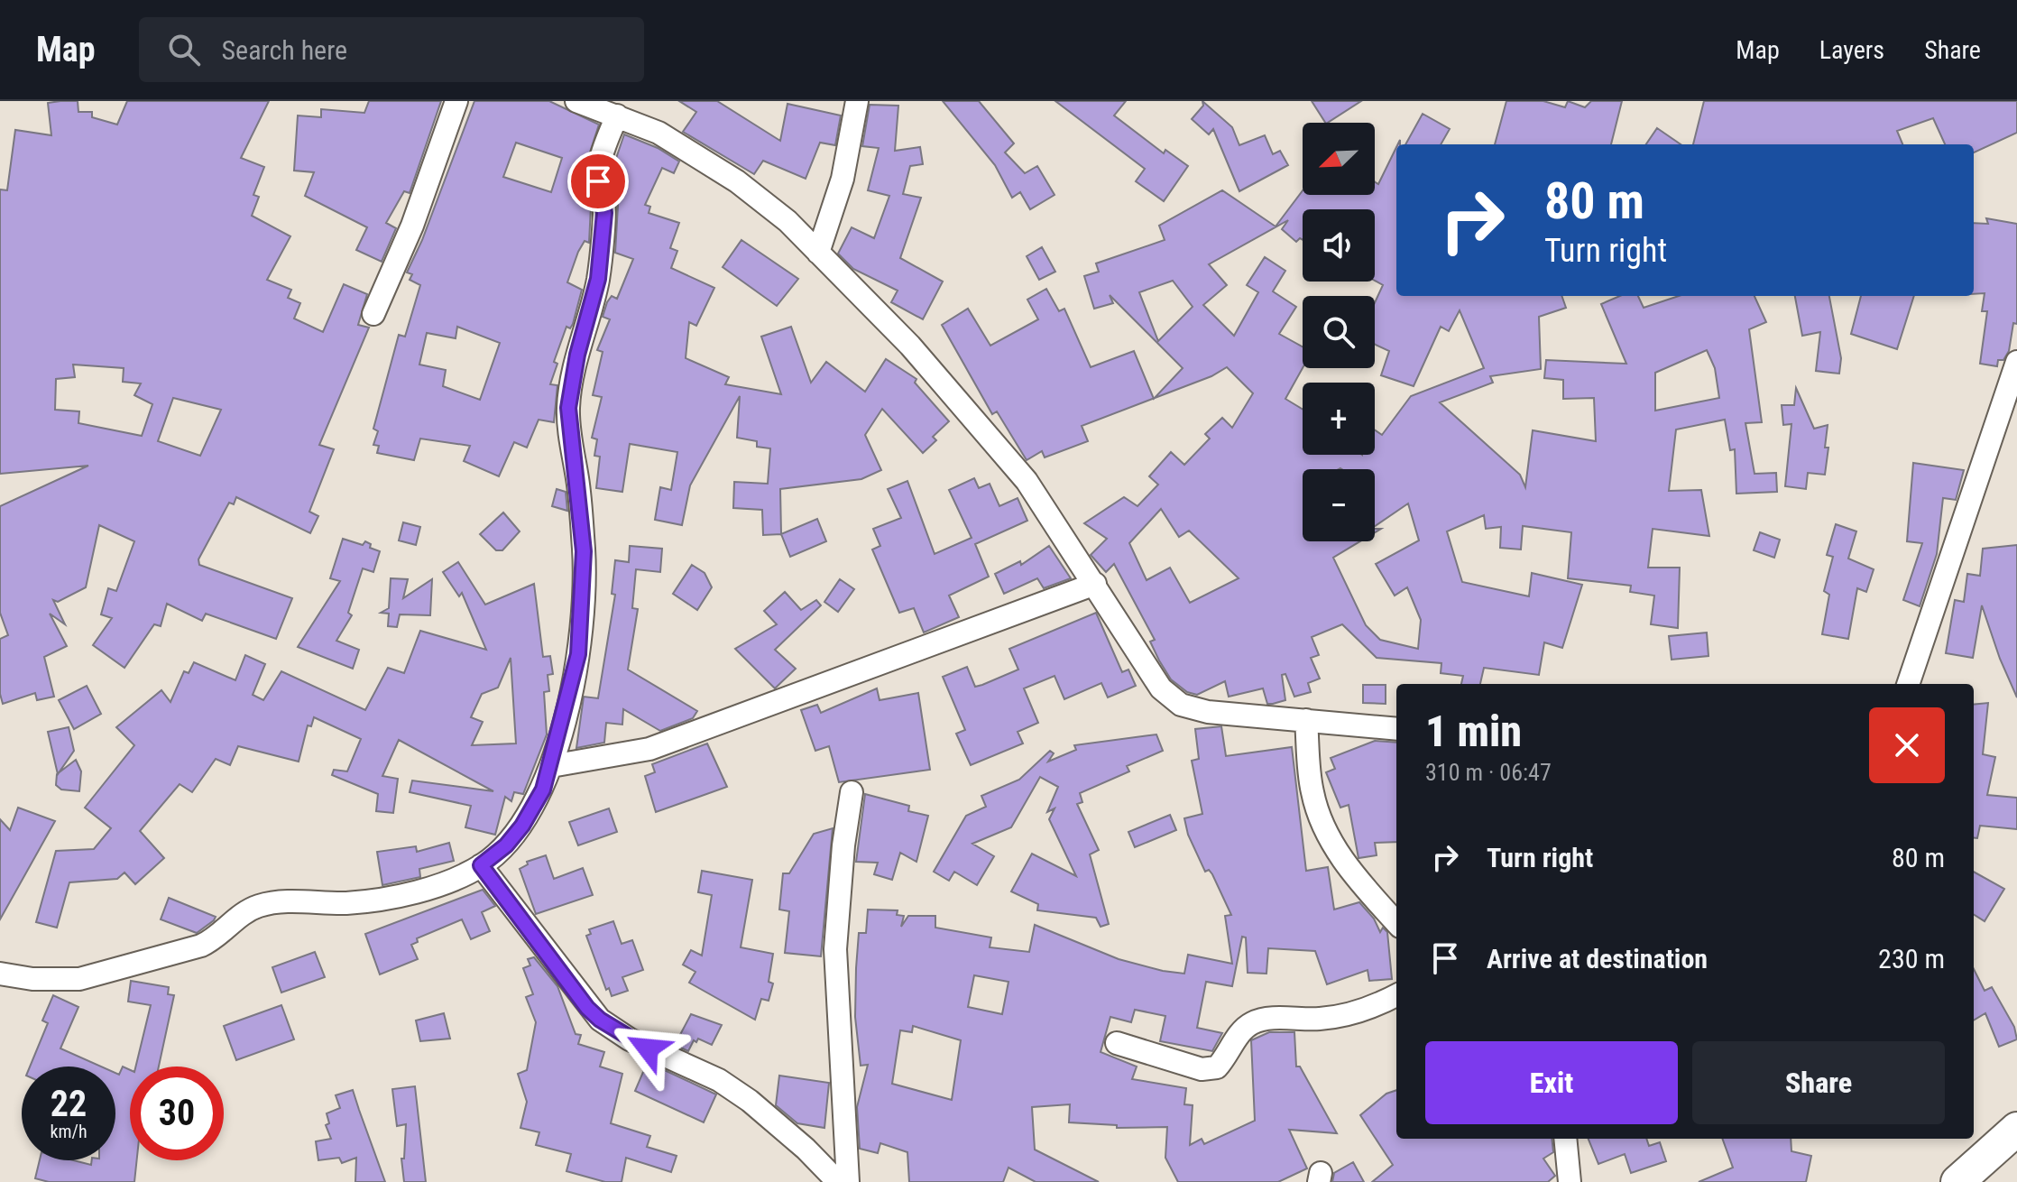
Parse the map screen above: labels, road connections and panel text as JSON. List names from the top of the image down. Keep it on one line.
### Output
{"north":"bottom left","page":{"header":"Map","search":"Search here","nav":["Map","Layers","Share"],"map_buttons":["+","−"],"turn":["80 m","Turn right"],"heading":["1 min","310 m · 06:47"],"list":[{"name":"Turn right","value":"80 m"},{"name":"Arrive at destination","value":"230 m"}],"buttons":["Exit","Share"],"speed":"22 km/h","limit":"30"}}
